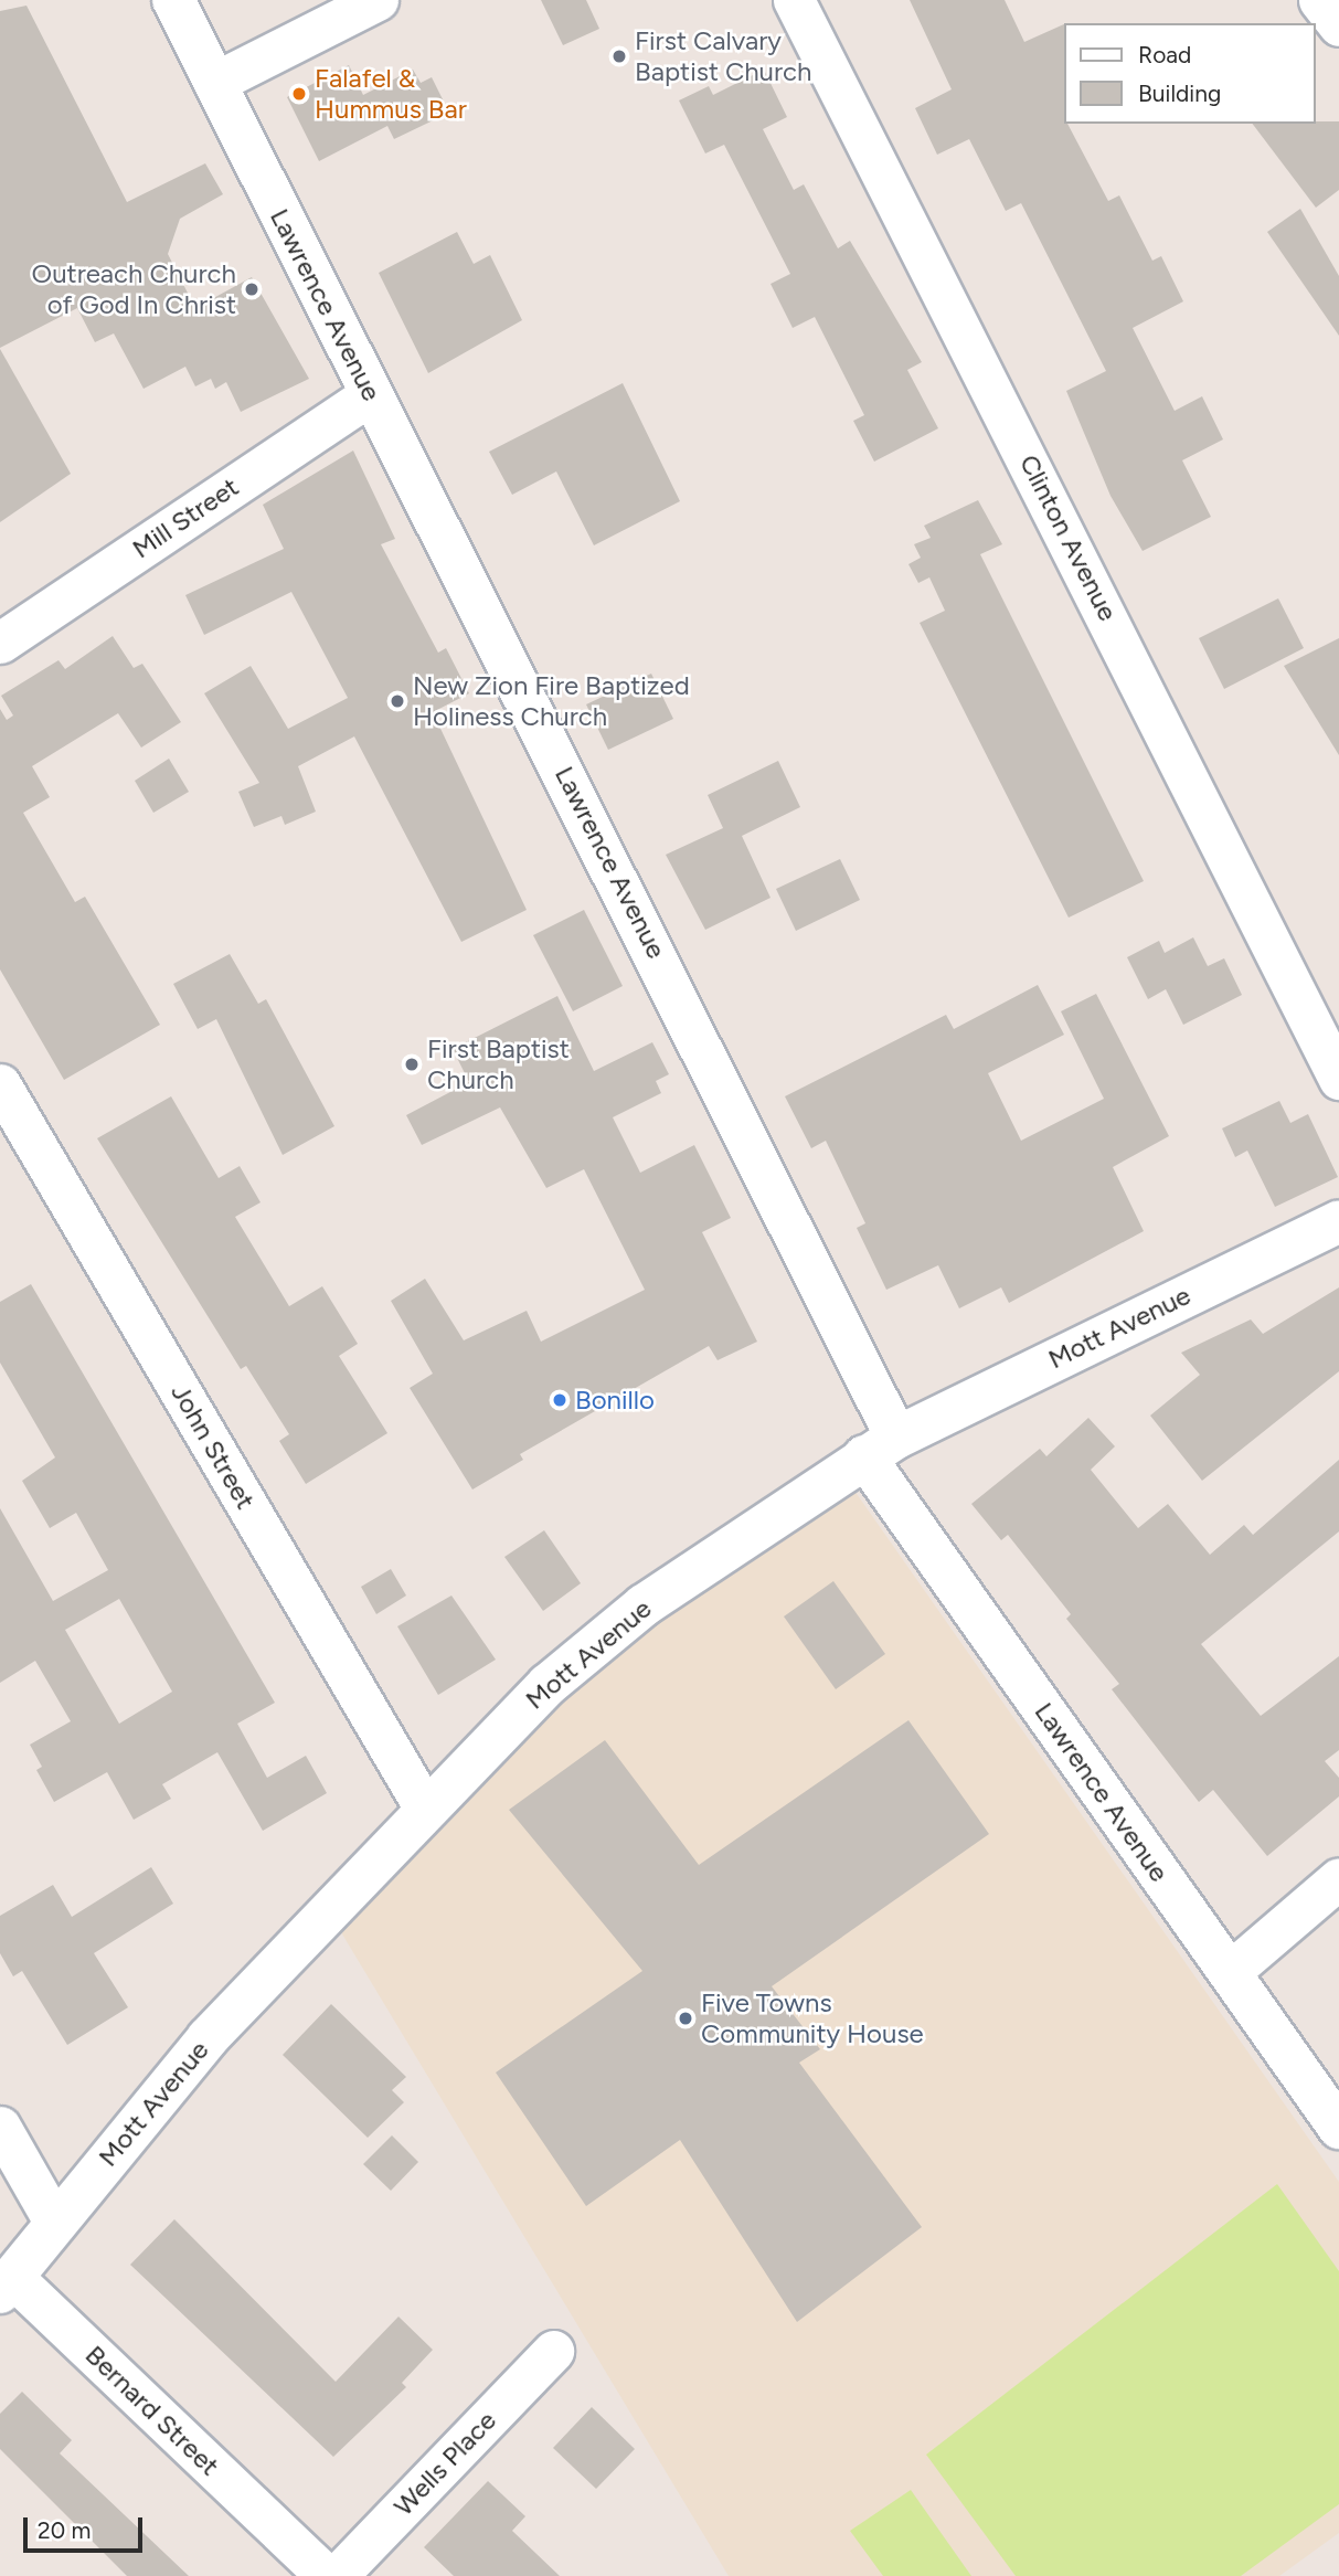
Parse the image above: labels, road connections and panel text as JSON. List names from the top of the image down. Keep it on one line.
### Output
{"streets":{"street":["Lawrence Avenue","Mill Street","Clinton Avenue","Mott Avenue","John Street","Bernard Street","Wells Place"]},"crossings":[["Lawrence Avenue","Mill Street"],["Lawrence Avenue","Mott Avenue"],["Mott Avenue","John Street"],["Mott Avenue","Bernard Street"]],"places":["First Calvary Baptist Church","Falafel & Hummus Bar","Outreach Church of God In Christ","New Zion Fire Baptized Holiness Church","First Baptist Church","Bonillo","Five Towns Community House"],"legend":["Road","Building"],"scale_bar":"20 m"}
